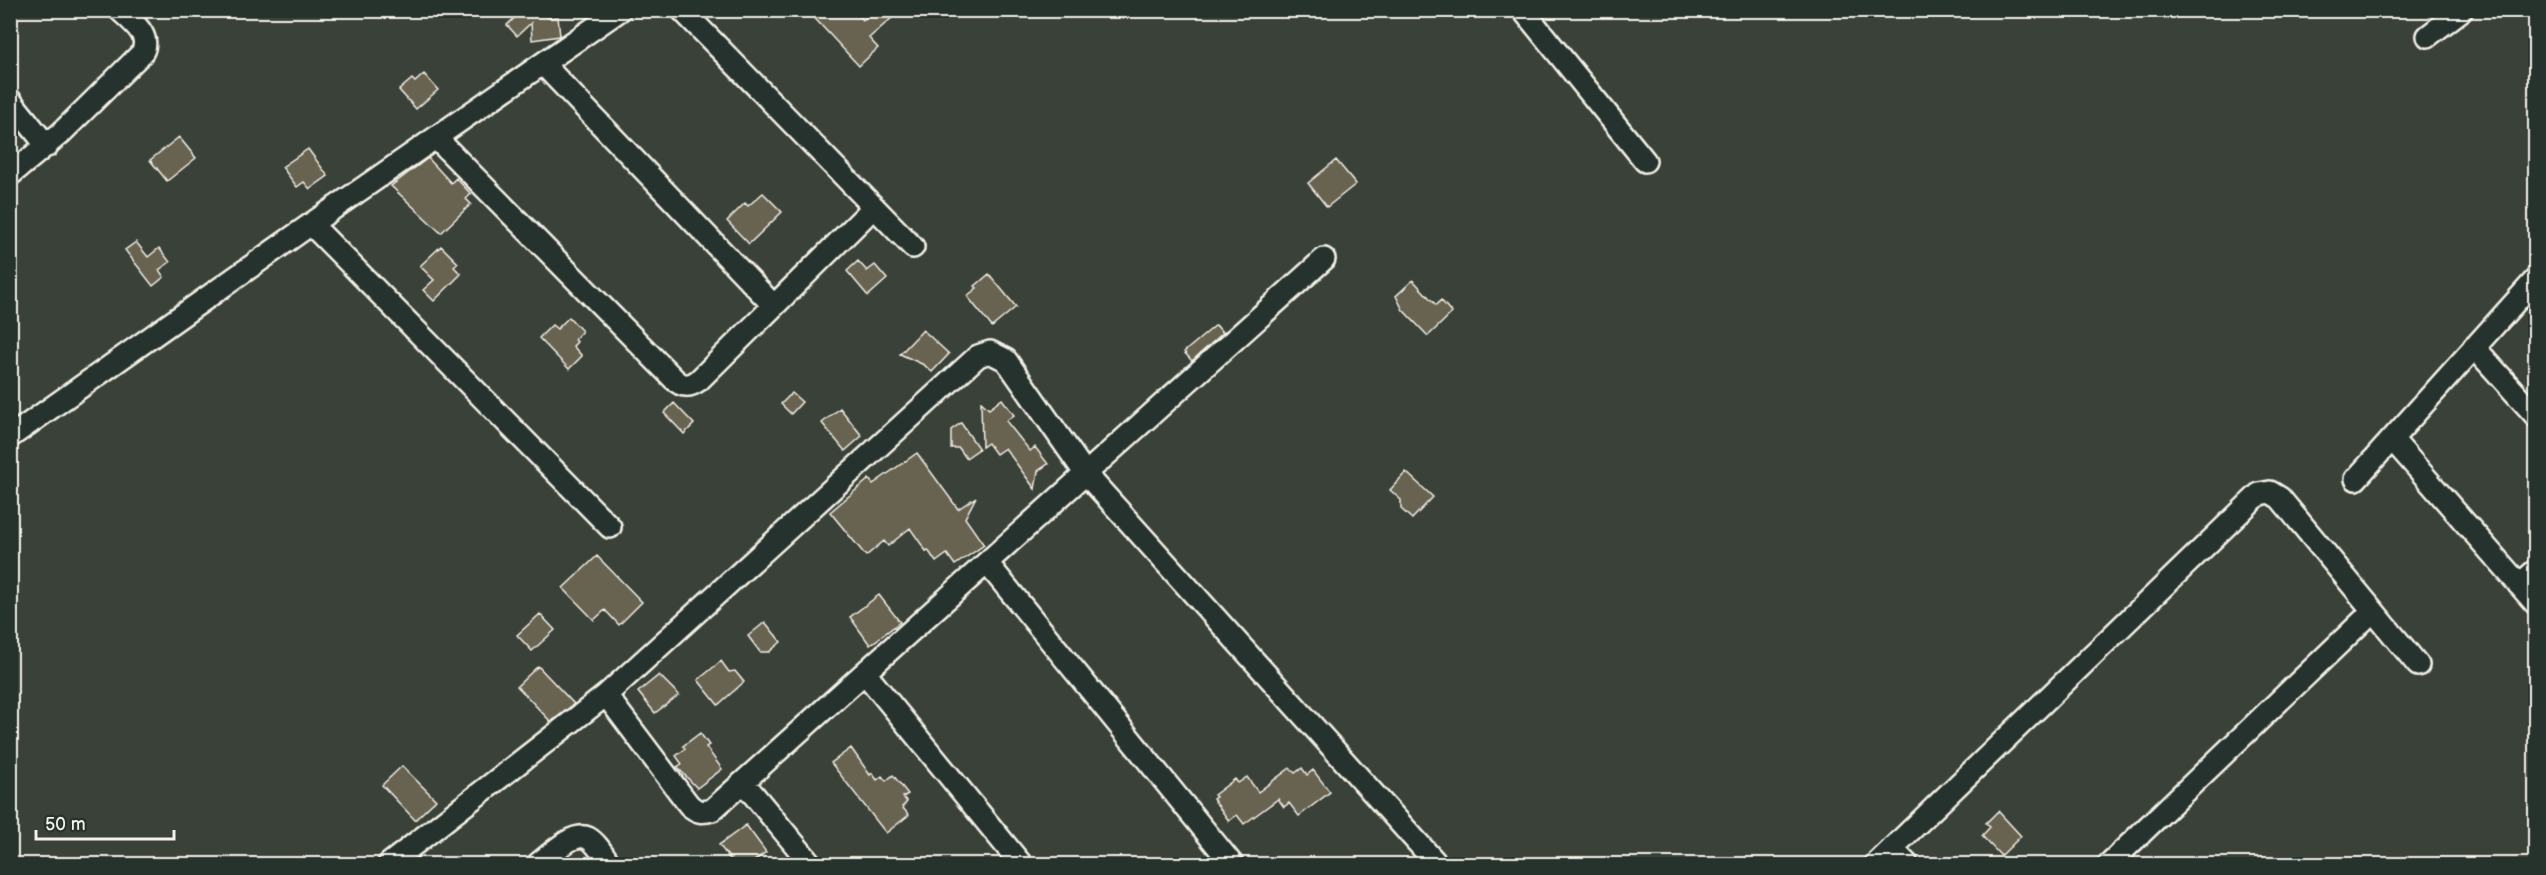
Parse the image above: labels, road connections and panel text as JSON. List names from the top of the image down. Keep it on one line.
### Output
{"scale_bar":"50 m"}
